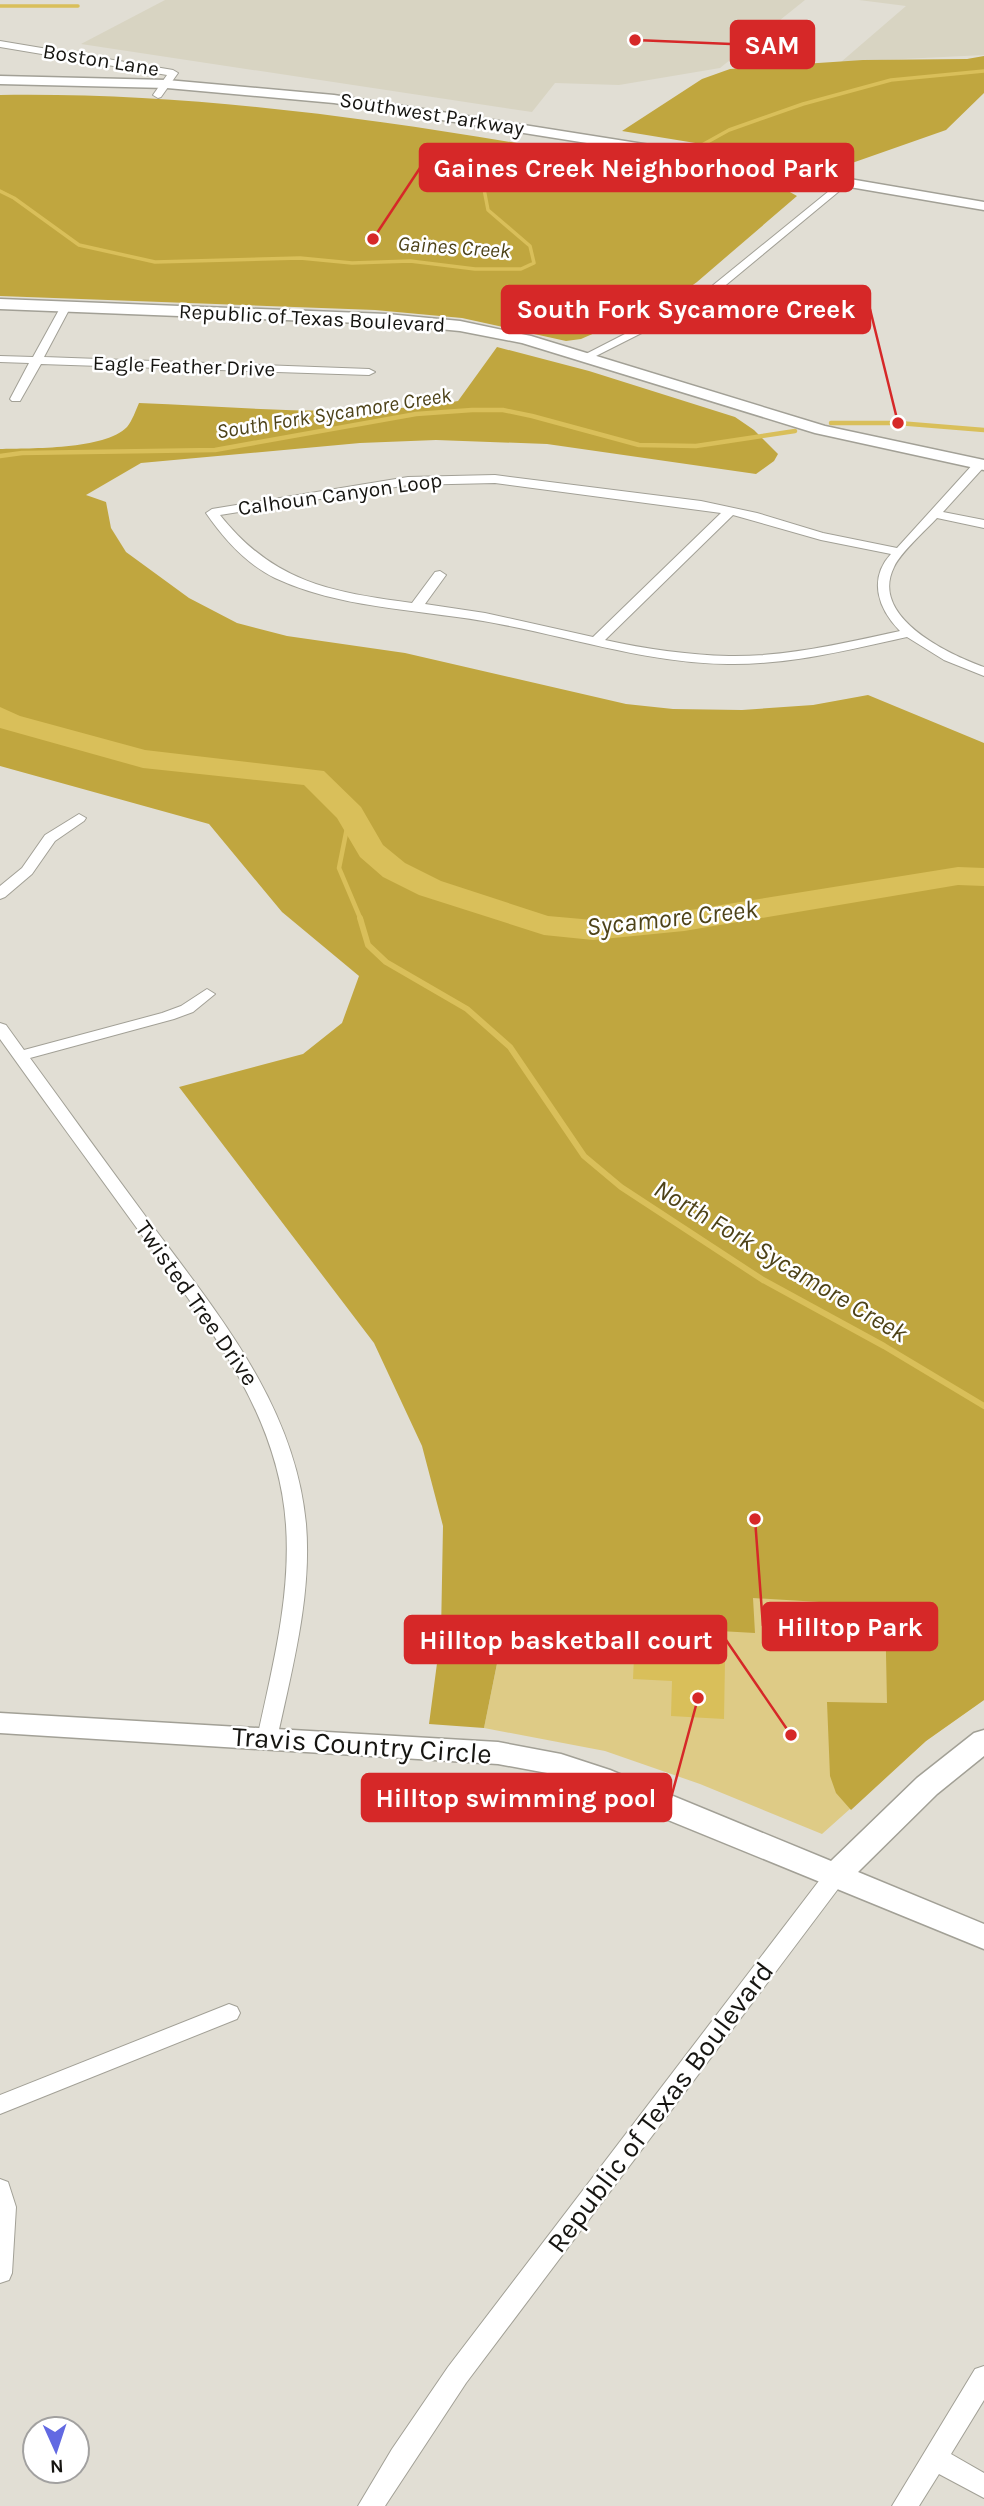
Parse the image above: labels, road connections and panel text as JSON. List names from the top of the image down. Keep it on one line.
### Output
{"streets":{"main road":["Southwest Parkway","Republic of Texas Boulevard","Travis Country Circle"],"street":["Boston Lane","Eagle Feather Drive","Calhoun Canyon Loop","Twisted Tree Drive"]},"crossings":[["Boston Lane","Southwest Parkway"],["Republic of Texas Boulevard","Travis Country Circle"],["Twisted Tree Drive","Travis Country Circle"]],"water":["Gaines Creek","South Fork Sycamore Creek","Sycamore Creek","North Fork Sycamore Creek"],"places":["SAM","Gaines Creek Neighborhood Park","South Fork Sycamore Creek","Hilltop Park","Hilltop swimming pool","Hilltop basketball court"],"north":"bottom"}
